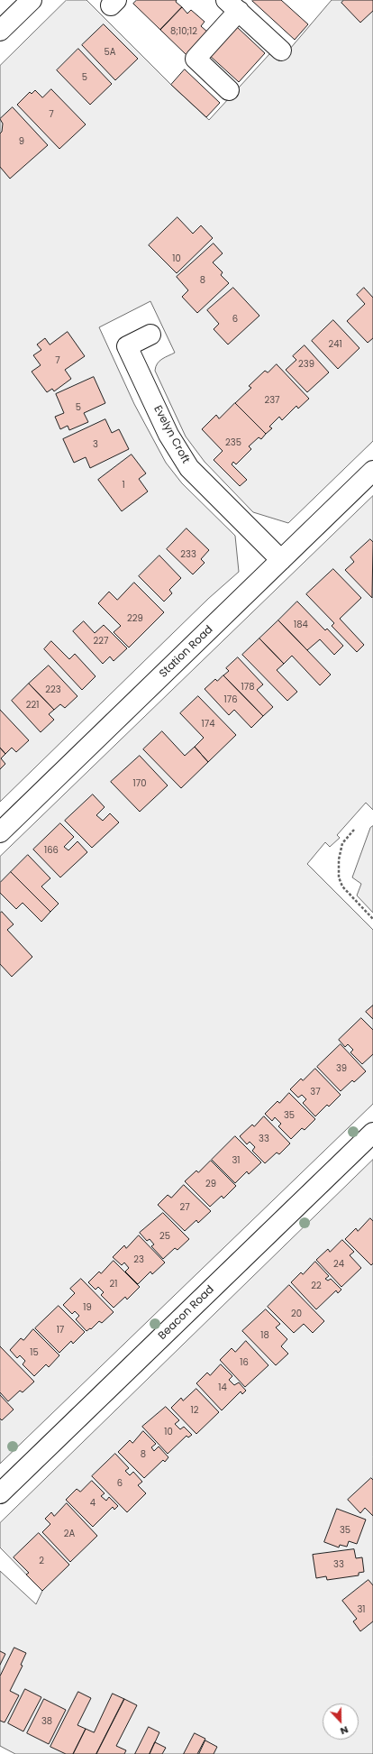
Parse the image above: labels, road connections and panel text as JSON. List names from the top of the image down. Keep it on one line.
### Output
{"streets":{"street":["Evelyn Croft","Station Road","Beacon Road"]},"crossings":[["Evelyn Croft","Station Road"]],"house_numbers":["8;10;12","5A","5","7","9","10","8","6","241","7","239","237","5","235","3","1","233","229","184","227","178","223","176","221","174","170","166","39","37","35","33","31","29","27","25","23","24","21","22","19","20","17","18","15","16","14","12","10","8","6","4","35","2A","2","33","31","38"],"north":"bottom"}
